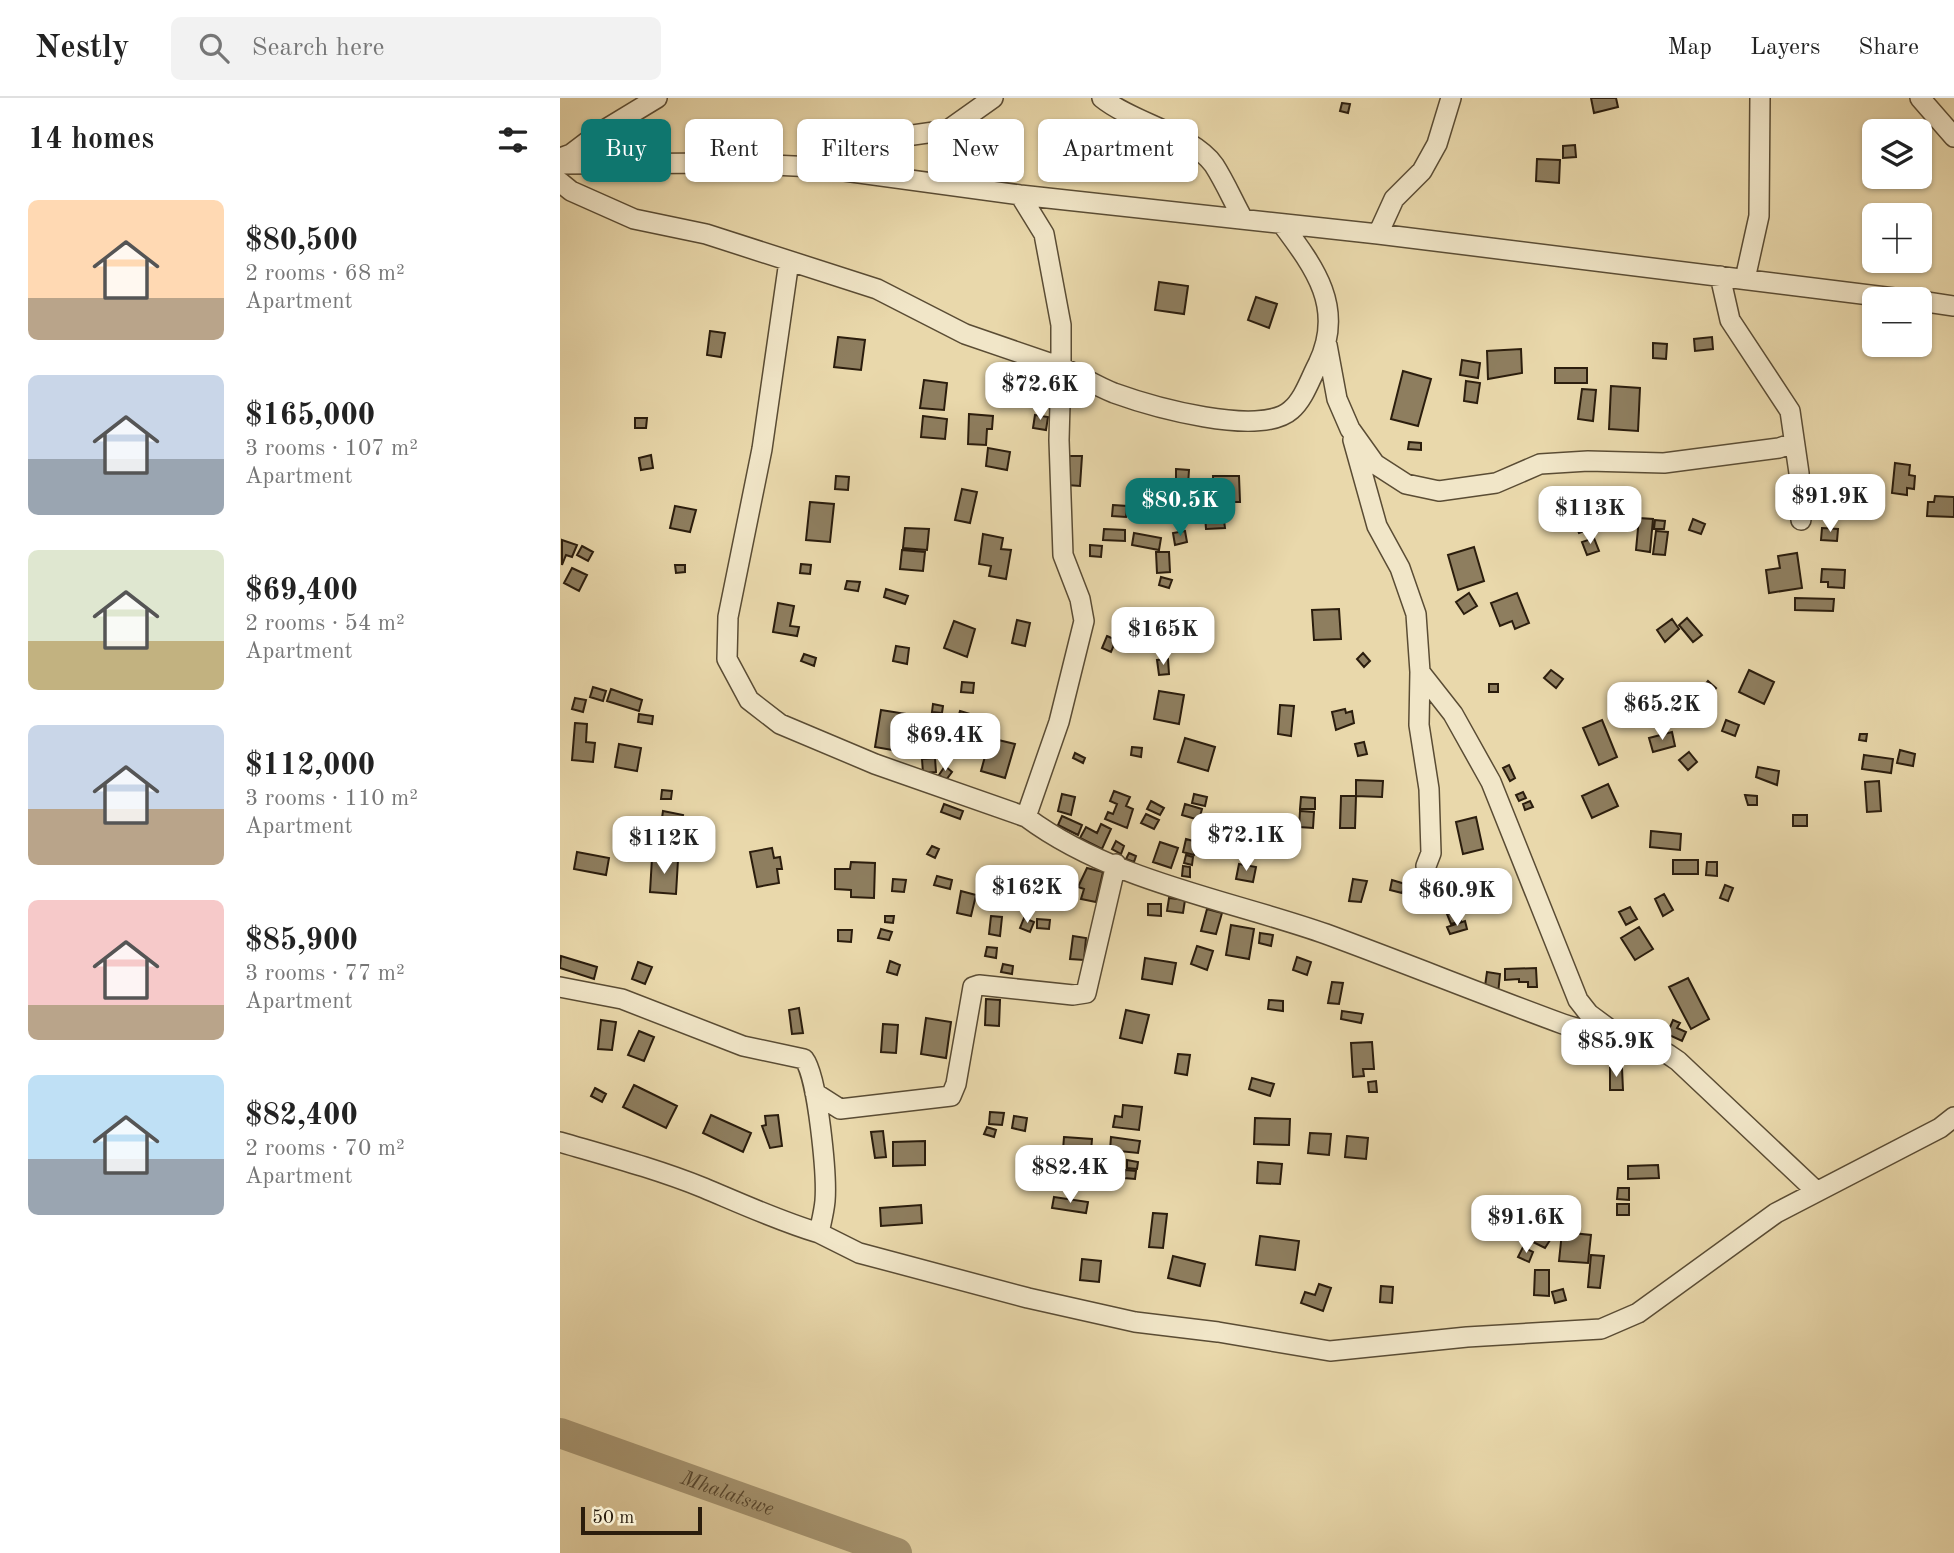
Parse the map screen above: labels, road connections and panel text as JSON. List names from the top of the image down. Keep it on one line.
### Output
{"water":["Mhalatswe"],"scale_bar":"50 m","page":{"header":"Nestly","search":"Search here","nav":["Map","Layers","Share"],"heading":"14 homes","map_buttons":["+","−"],"chip":["Buy","Rent","Filters","New","Apartment"],"list":[{"name":"$80,500","note":"2 rooms · 68 m² · Apartment"},{"name":"$165,000","note":"3 rooms · 107 m² · Apartment"},{"name":"$69,400","note":"2 rooms · 54 m² · Apartment"},{"name":"$112,000","note":"3 rooms · 110 m² · Apartment"},{"name":"$85,900","note":"3 rooms · 77 m² · Apartment"},{"name":"$82,400","note":"2 rooms · 70 m² · Apartment"}],"price":["$72.6K","$91.9K","$80.5K","$113K","$165K","$65.2K","$69.4K","$72.1K","$112K","$162K","$60.9K","$85.9K","$82.4K","$91.6K"],"scale":"50 m"}}
